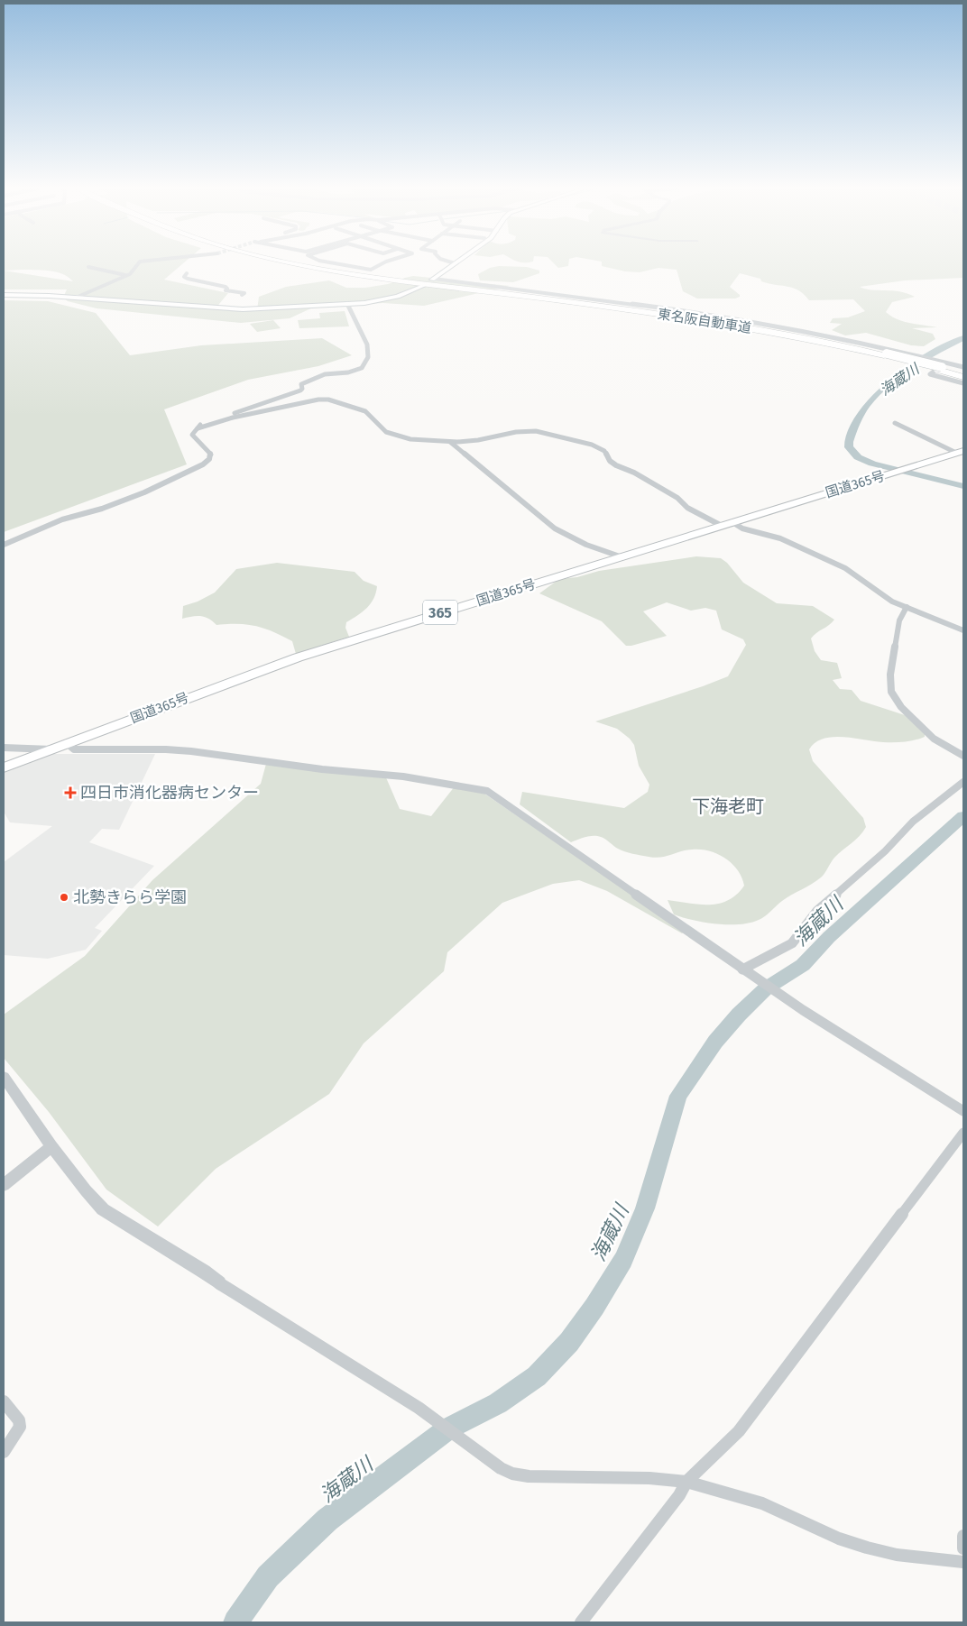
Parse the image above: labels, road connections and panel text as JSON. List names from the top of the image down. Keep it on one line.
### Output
{"streets":{"highway":["東名阪自動車道","国道365号","365"]},"districts":["下海老町"],"water":["海蔵川"],"places":{"health":["四日市消化器病センター"],"other":["北勢きらら学園"]}}
